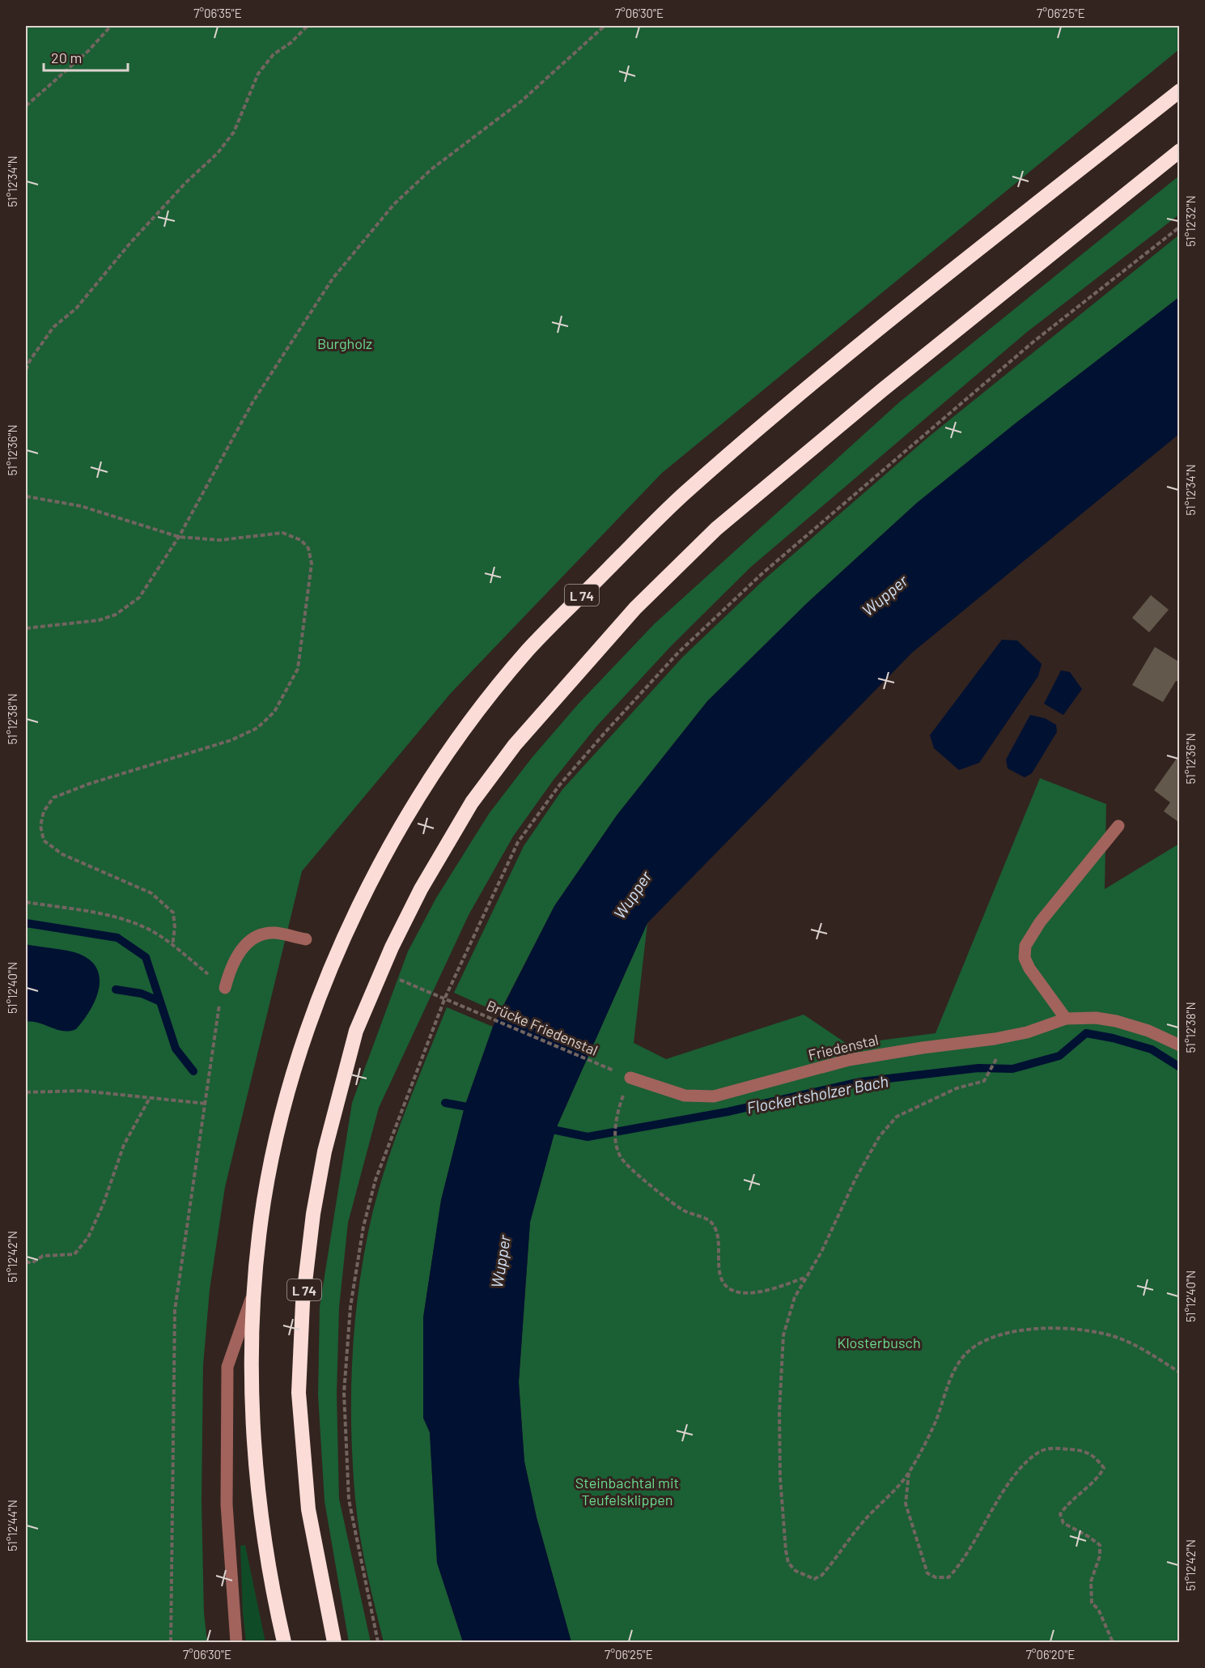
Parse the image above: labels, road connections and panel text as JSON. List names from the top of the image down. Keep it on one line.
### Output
{"streets":{"highway":["L 74"],"lane":["Friedenstal"],"path":["Brücke Friedenstal"]},"crossings":[["Brücke Friedenstal","Friedenstal"]],"water":["Wupper","Flockertsholzer Bach"],"parks":["Burgholz","Klosterbusch","Steinbachtal mit Teufelsklippen"],"scale_bar":"20 m","coordinates":["7°06'35\"E","7°06'30\"E","7°06'25\"E","51°12'34\"N","51°12'32\"N","51°12'36\"N","51°12'38\"N","51°12'40\"N","51°12'42\"N","51°12'44\"N","7°06'20\"E"]}
